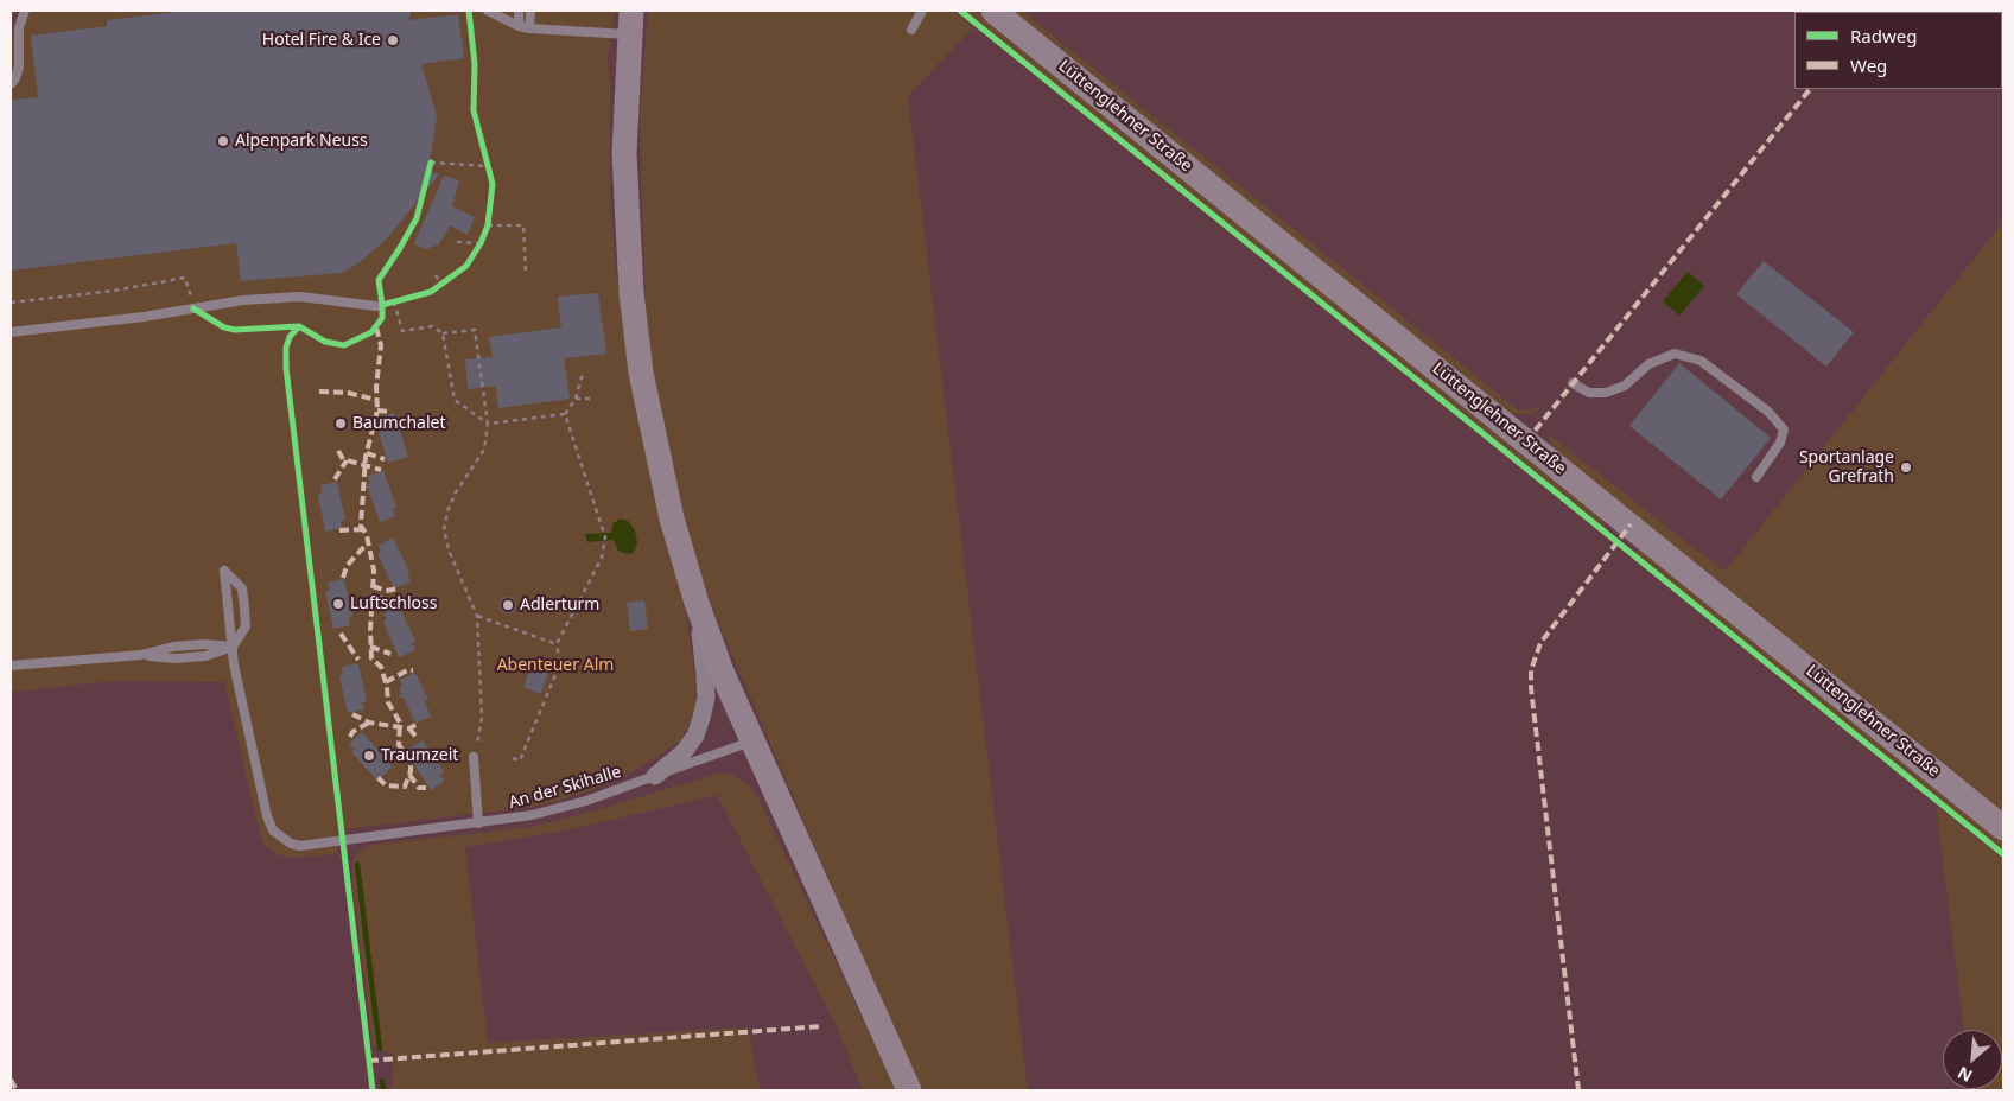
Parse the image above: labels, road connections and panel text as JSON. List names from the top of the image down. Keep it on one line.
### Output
{"streets":{"main road":["Lüttenglehner Straße"],"lane":["An der Skihalle"]},"parks":["Abenteuer Alm"],"places":["Hotel Fire & Ice","Alpenpark Neuss","Baumchalet","Sportanlage Grefrath","Luftschloss","Adlerturm","Traumzeit"],"legend":["Radweg","Weg"],"north":"bottom left"}
